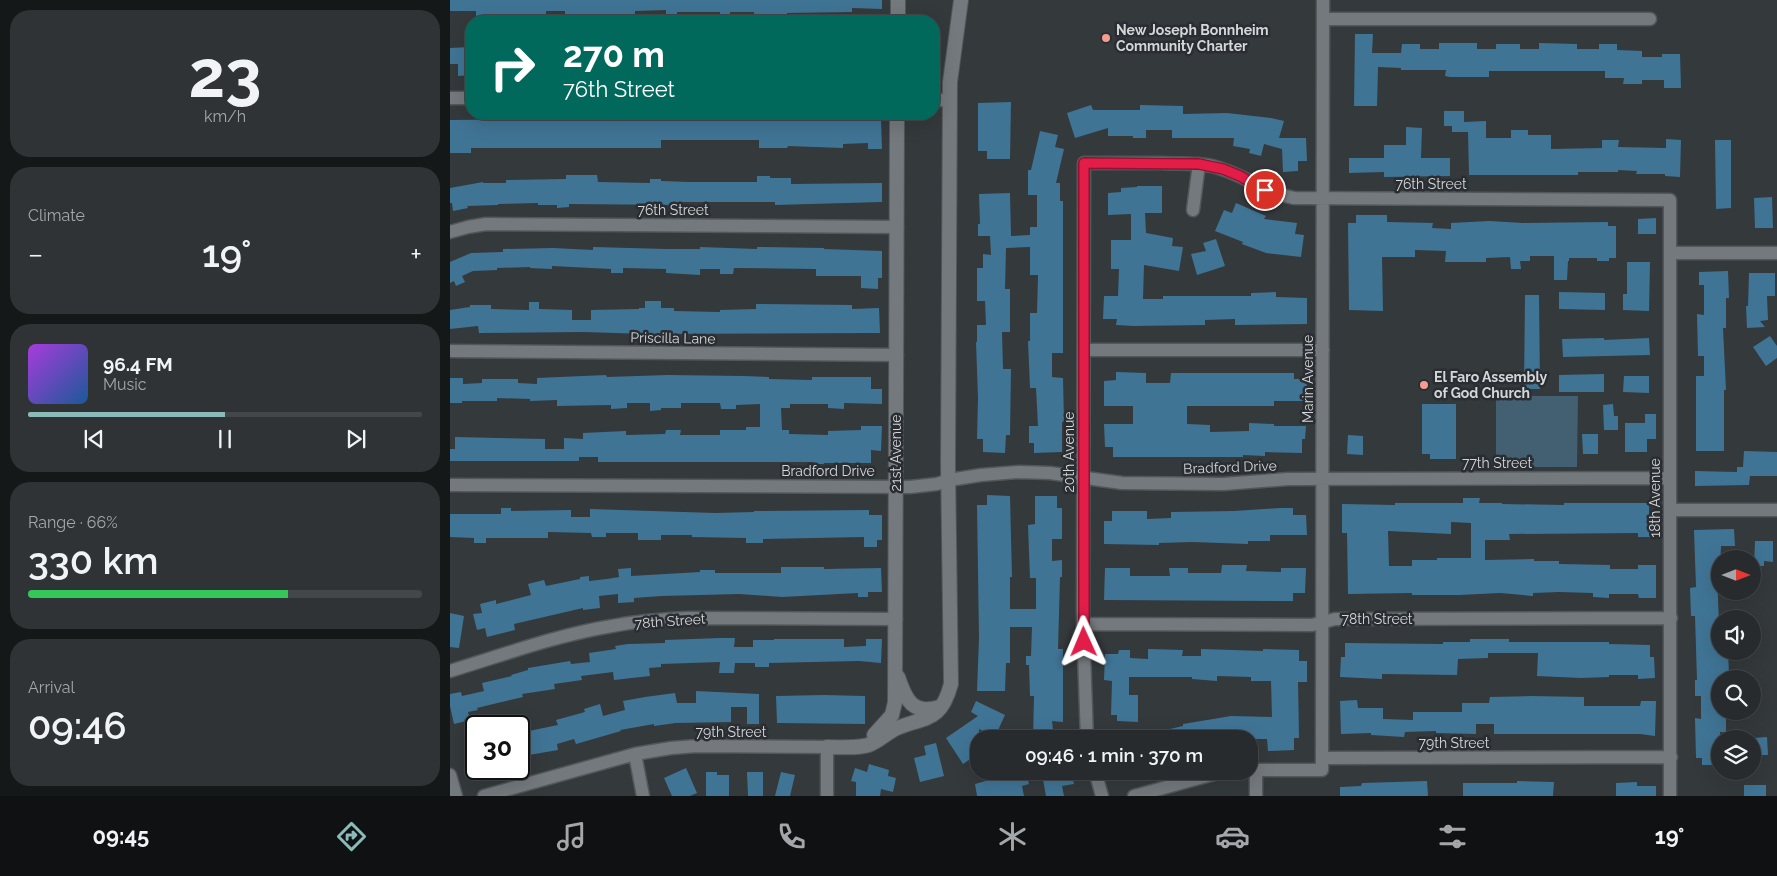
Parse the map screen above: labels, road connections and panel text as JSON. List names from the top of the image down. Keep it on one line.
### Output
{"streets":{"street":["76th Street","Priscilla Lane","Marin Avenue","20th Avenue","21st Avenue","77th Street","Bradford Drive","18th Avenue","78th Street","79th Street"]},"crossings":[["76th Street","Marin Avenue"],["76th Street","20th Avenue"],["76th Street","21st Avenue"],["76th Street","18th Avenue"],["Priscilla Lane","21st Avenue"],["Marin Avenue","77th Street"],["Marin Avenue","Bradford Drive"],["Marin Avenue","78th Street"],["Marin Avenue","79th Street"],["20th Avenue","Bradford Drive"],["20th Avenue","78th Street"],["21st Avenue","Bradford Drive"],["21st Avenue","78th Street"],["77th Street","Bradford Drive"],["77th Street","18th Avenue"],["18th Avenue","78th Street"],["18th Avenue","79th Street"]],"places":["New Joseph Bonnheim Community Charter","El Faro Assembly of God Church"],"north":"right","page":{"tile":[["23","km/h"],"Climate",["Range · 66%","330 km"],["Arrival","09:46"]],"turn":["270 m","76th Street"],"heat":["−","19°","+"],"song":["96.4 FM","Music"],"limit":"30","trip":"09:46 · 1 min · 370 m","tabs":["09:45","19°"]}}
